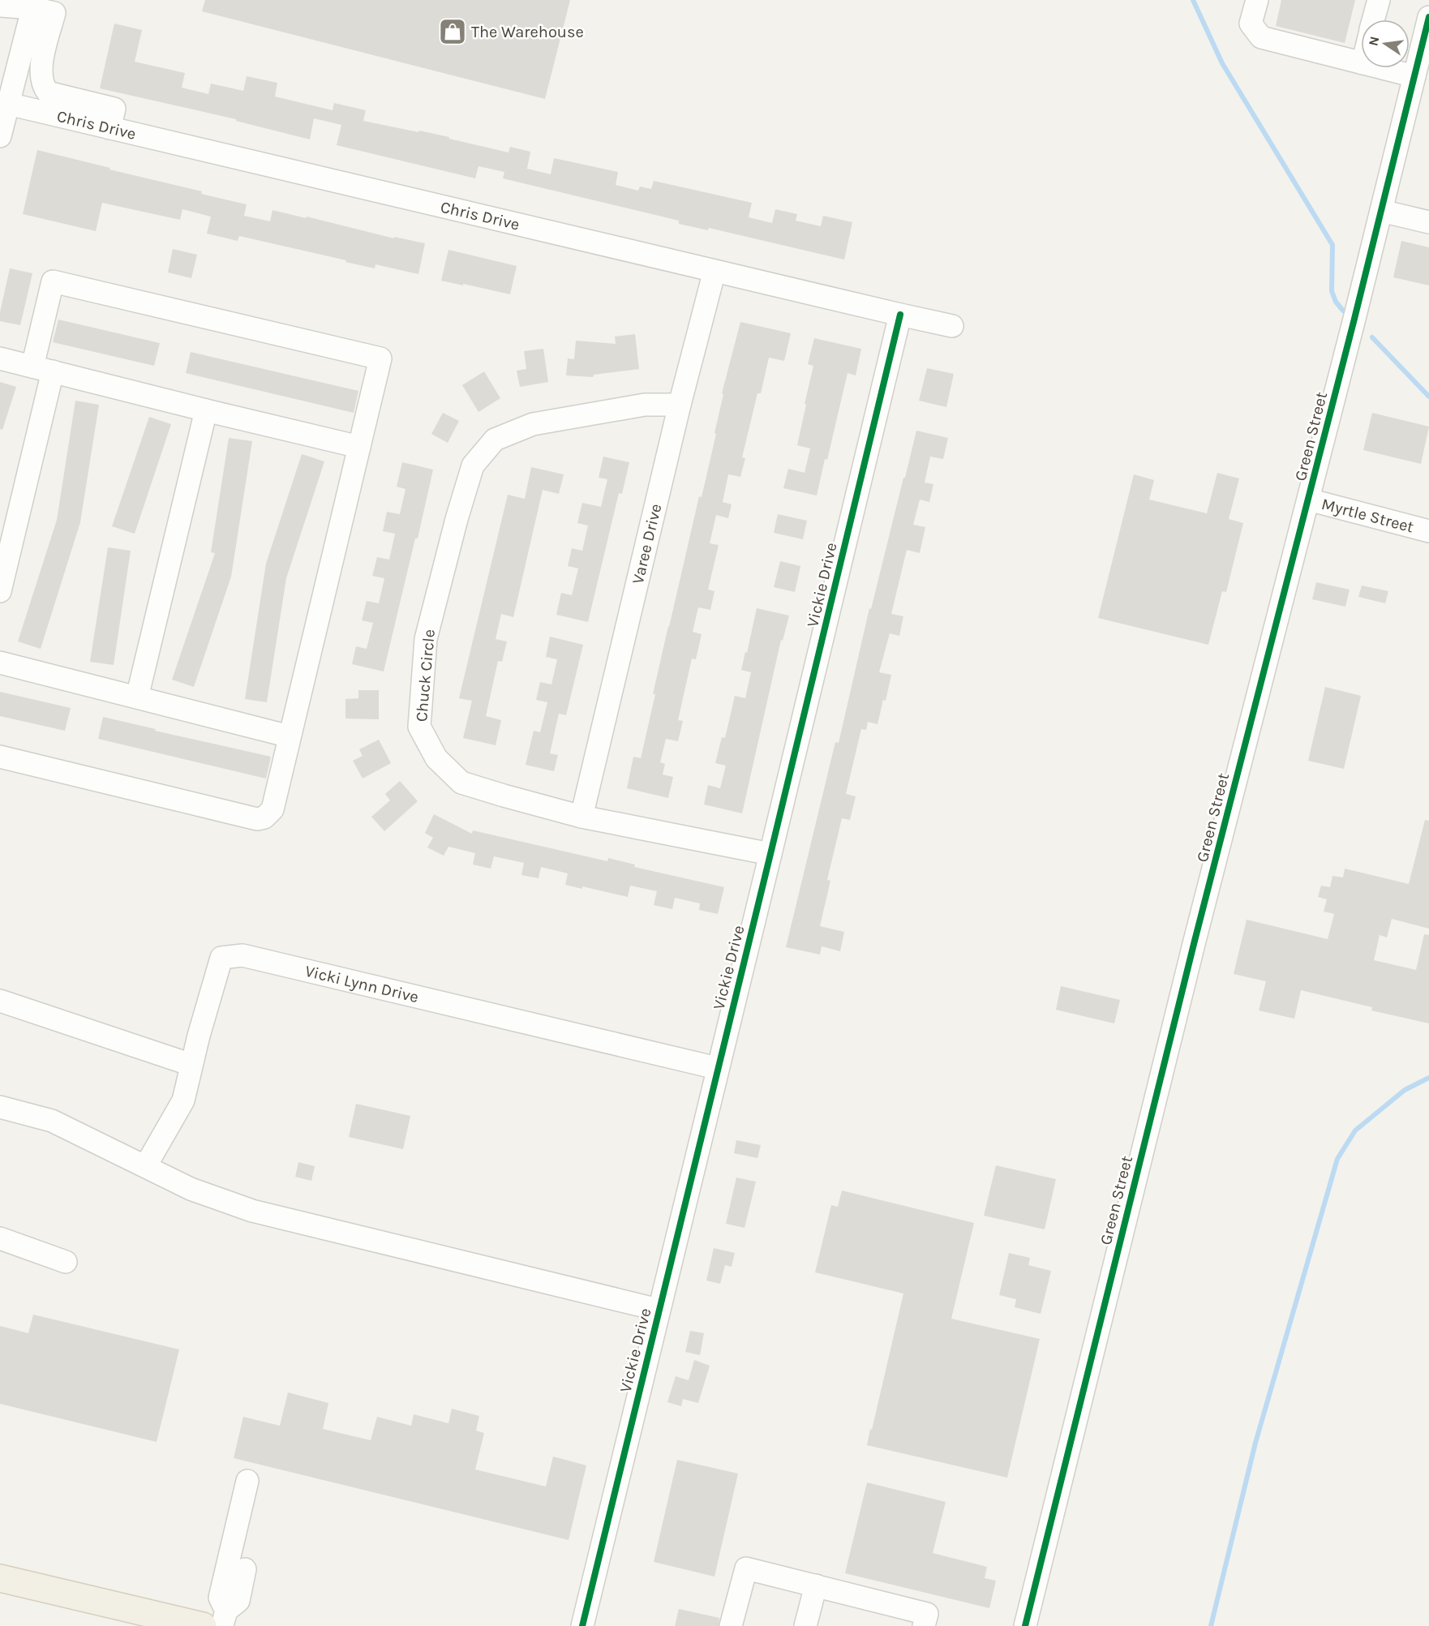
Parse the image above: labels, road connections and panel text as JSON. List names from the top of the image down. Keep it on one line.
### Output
{"streets":{"street":["Chris Drive","Green Street","Myrtle Street","Varee Drive","Vickie Drive","Chuck Circle","Vicki Lynn Drive"]},"crossings":[["Chris Drive","Varee Drive"],["Chris Drive","Vickie Drive"],["Green Street","Myrtle Street"],["Varee Drive","Chuck Circle"],["Vickie Drive","Chuck Circle"],["Vickie Drive","Vicki Lynn Drive"]],"places":{"shop":["The Warehouse"]},"north":"left"}
